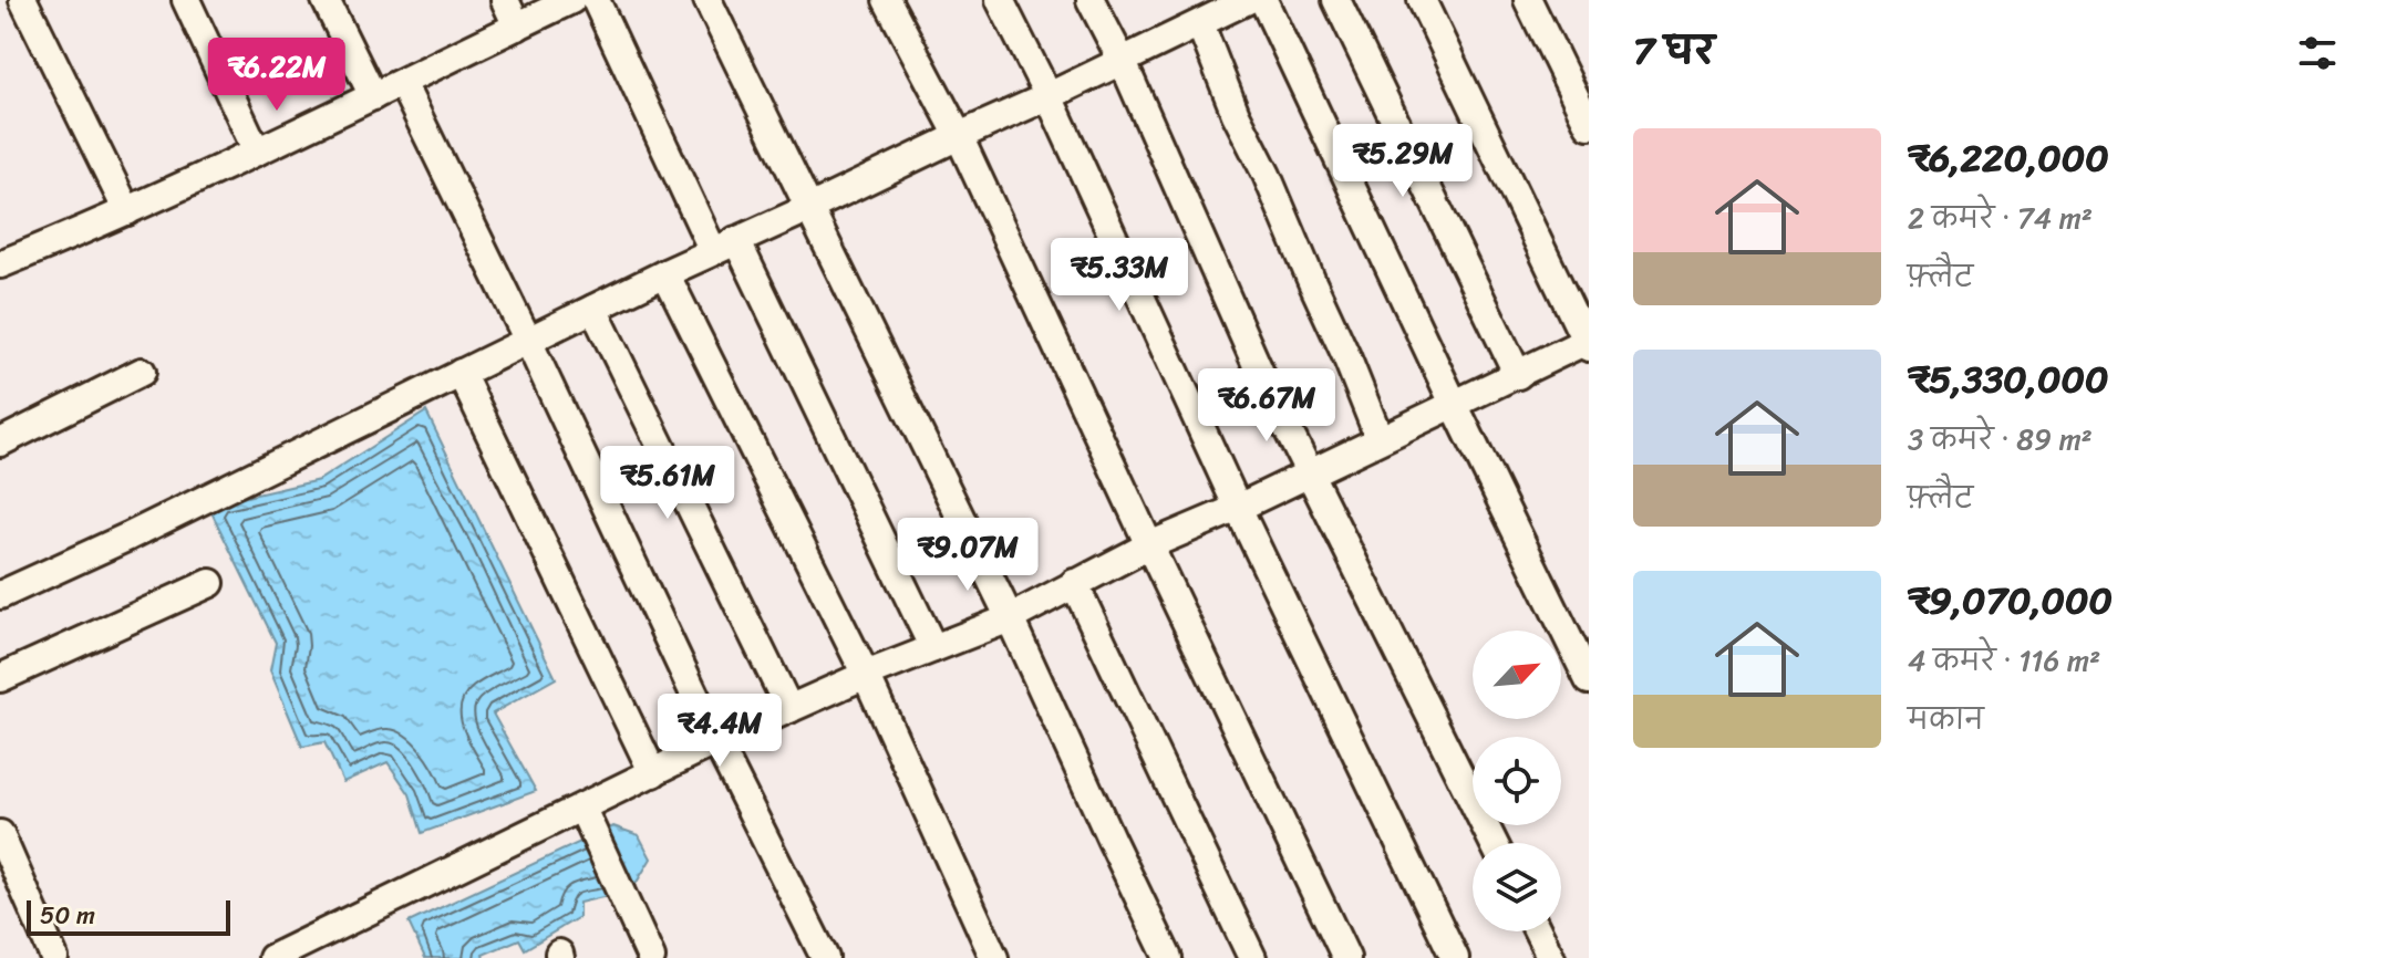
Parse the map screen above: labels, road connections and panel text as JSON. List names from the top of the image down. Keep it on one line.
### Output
{"scale_bar":"50 m","north":"top right","page":{"heading":"7 घर","price":["₹6.22M","₹5.29M","₹5.33M","₹6.67M","₹5.61M","₹9.07M","₹4.4M"],"list":[{"name":"₹6,220,000","note":"2 कमरे · 74 m² · फ़्लैट"},{"name":"₹5,330,000","note":"3 कमरे · 89 m² · फ़्लैट"},{"name":"₹9,070,000","note":"4 कमरे · 116 m² · मकान"}],"scale":"50 m"}}
